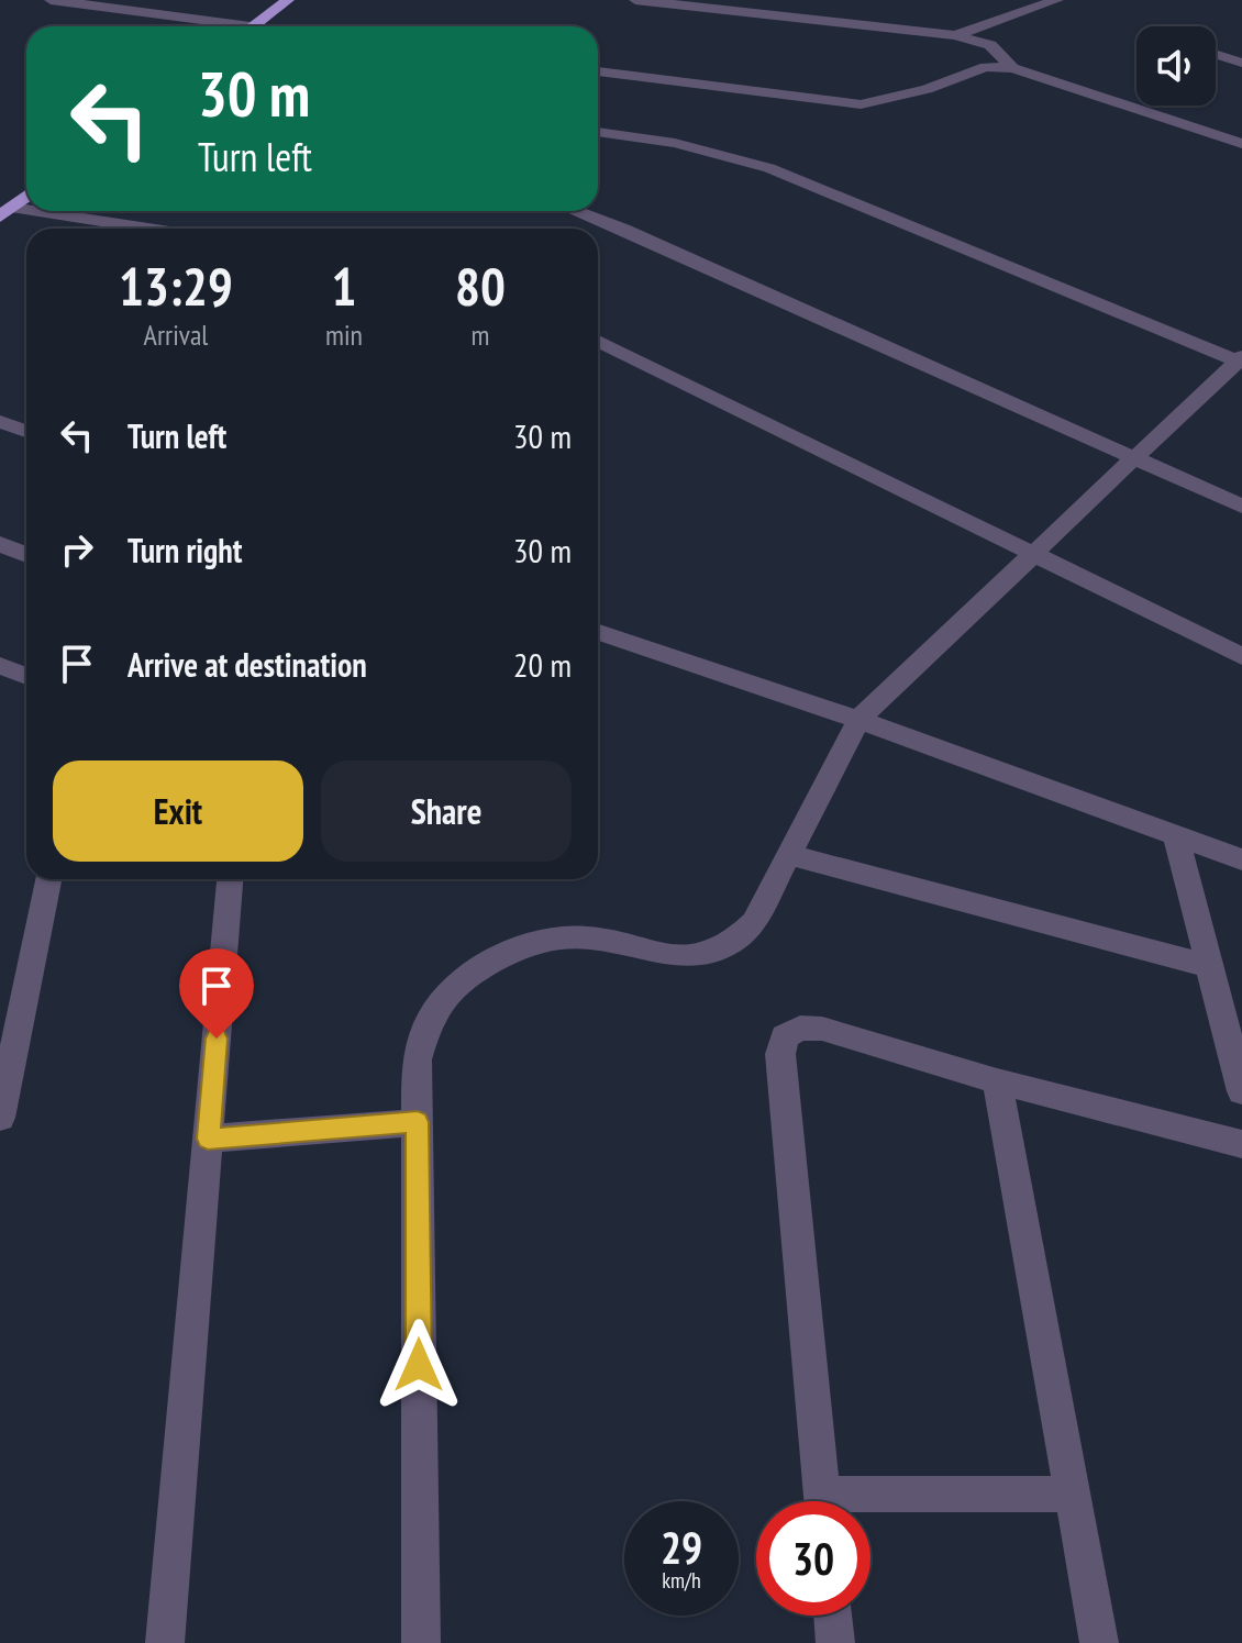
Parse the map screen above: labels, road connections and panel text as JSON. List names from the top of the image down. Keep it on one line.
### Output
{"page":{"turn":["30 m","Turn left"],"eta":["13:29","Arrival","1","min","80","m"],"list":[{"name":"Turn left","value":"30 m"},{"name":"Turn right","value":"30 m"},{"name":"Arrive at destination","value":"20 m"}],"buttons":["Exit","Share"],"speed":"29 km/h","limit":"30"}}
